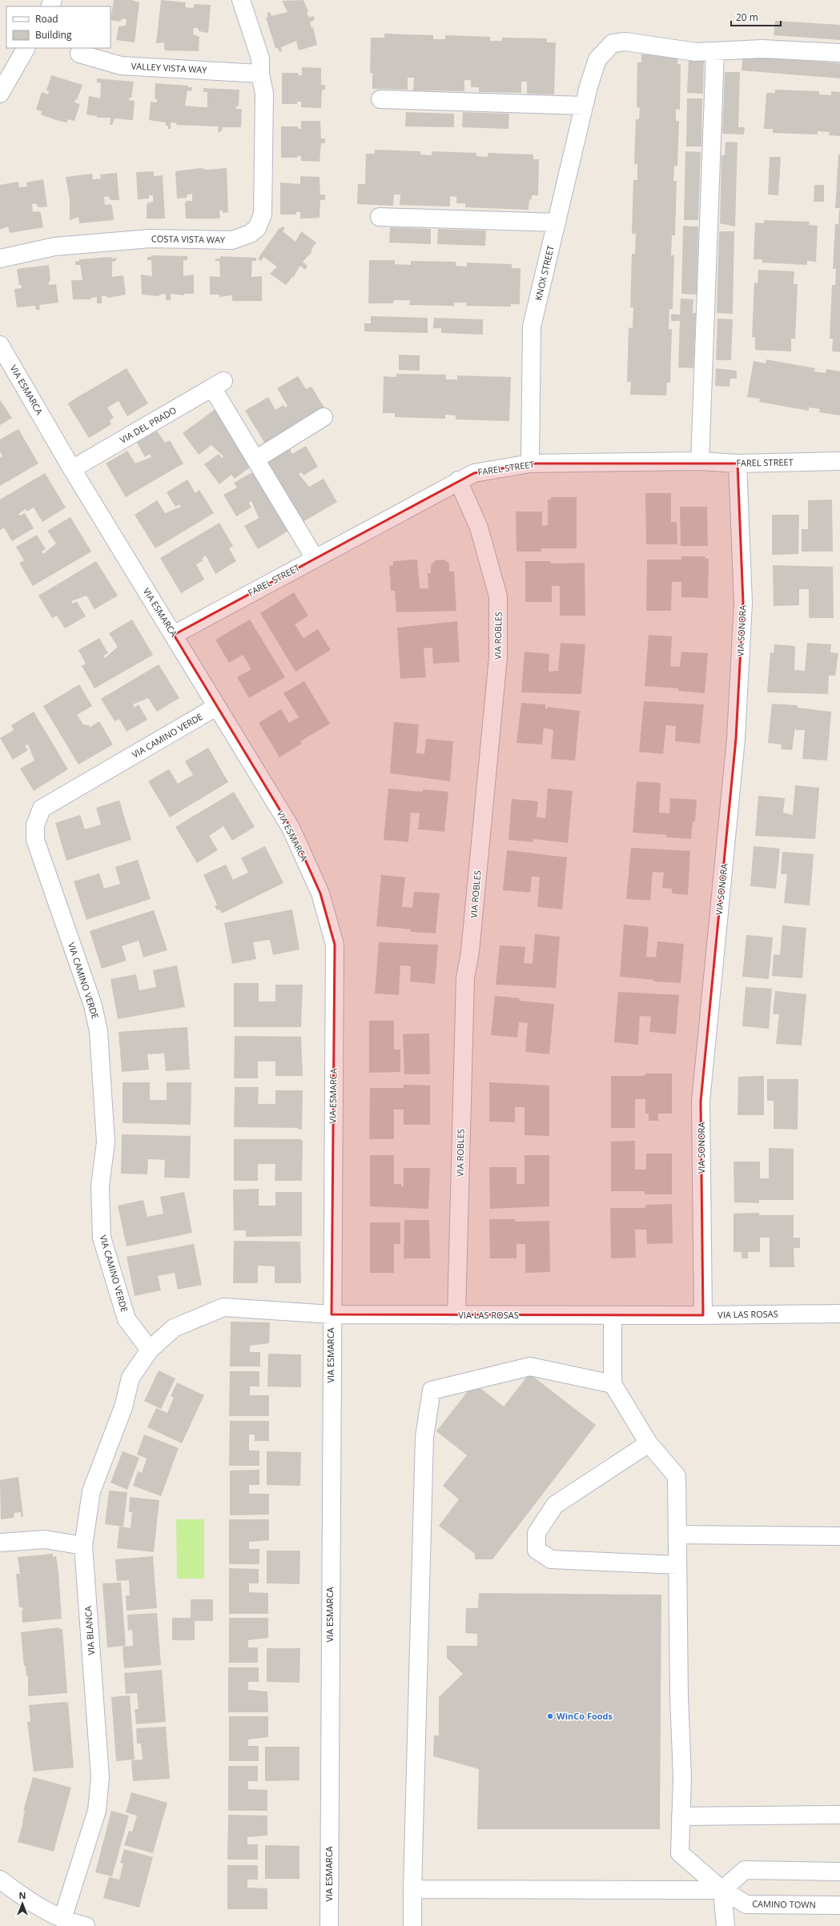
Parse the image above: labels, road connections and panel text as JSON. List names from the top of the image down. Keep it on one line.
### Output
{"streets":{"street":["VALLEY VISTA WAY","COSTA VISTA WAY","KNOX STREET","VIA ESMARCA","VIA DEL PRADO","FAREL STREET","VIA SONORA","VIA ROBLES","VIA CAMINO VERDE","VIA LAS ROSAS","VIA BLANCA","CAMINO TOWN"]},"crossings":[["VALLEY VISTA WAY","COSTA VISTA WAY"],["KNOX STREET","FAREL STREET"],["VIA ESMARCA","VIA DEL PRADO"],["VIA ESMARCA","FAREL STREET"],["VIA ESMARCA","VIA CAMINO VERDE"],["VIA ESMARCA","VIA LAS ROSAS"],["FAREL STREET","VIA SONORA"],["FAREL STREET","VIA ROBLES"],["VIA SONORA","VIA LAS ROSAS"],["VIA ROBLES","VIA LAS ROSAS"],["VIA CAMINO VERDE","VIA LAS ROSAS"],["VIA CAMINO VERDE","VIA BLANCA"],["VIA LAS ROSAS","VIA BLANCA"]],"places":["WinCo Foods"],"legend":["Road","Building"],"scale_bar":"20 m","north":"top"}
